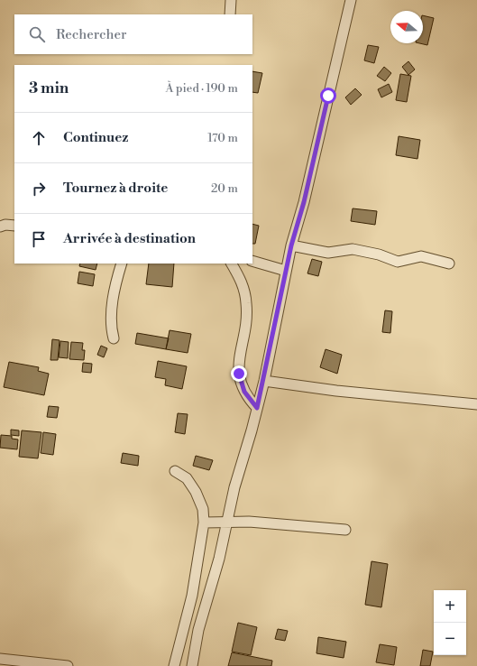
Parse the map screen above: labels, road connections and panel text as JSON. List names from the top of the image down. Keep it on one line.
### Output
{"north":"left","page":{"search":"Rechercher","heading":["3 min","À pied · 190 m"],"list":[["Continuez","170 m"],["Tournez à droite","20 m"],"Arrivée à destination"],"map_buttons":["+","−"]}}
